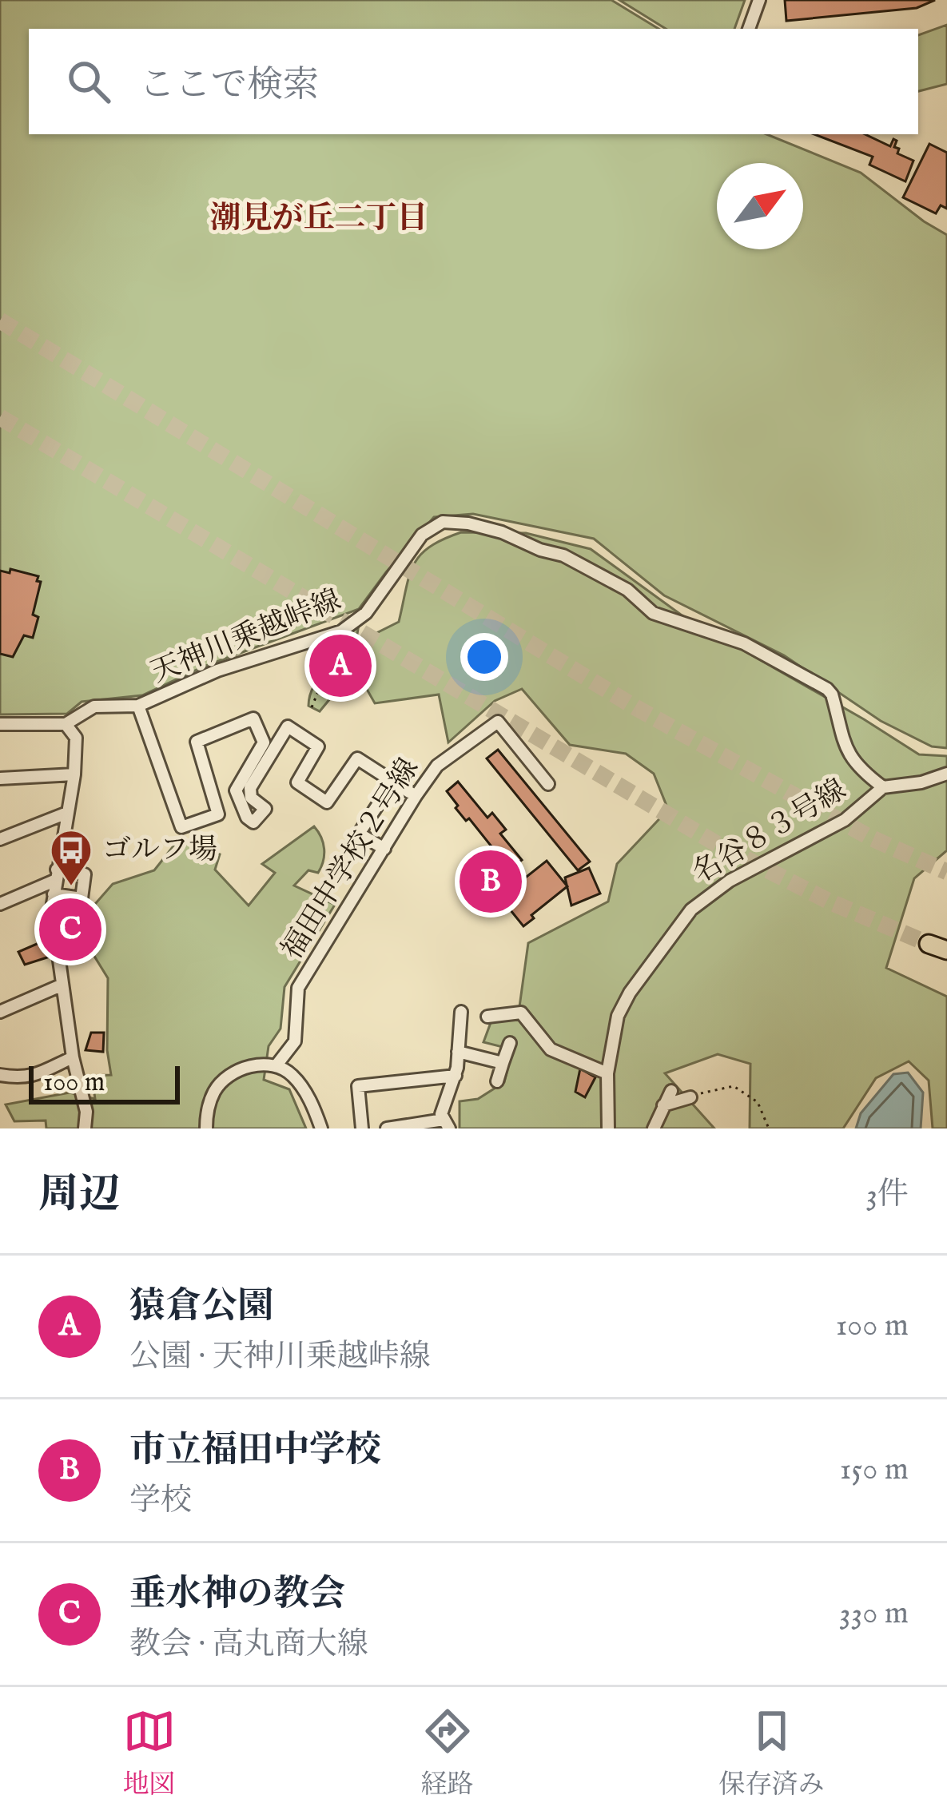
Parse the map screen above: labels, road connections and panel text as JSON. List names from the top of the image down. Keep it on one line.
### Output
{"streets":{"street":["天神川乗越峠線","名谷８３号線","福田中学校２号線"]},"crossings":[["天神川乗越峠線","名谷８３号線"]],"districts":["潮見が丘二丁目"],"places":{"bus stop":["ゴルフ場"]},"scale_bar":"100 m","north":"top right","page":{"search":"ここで検索","pins":["A","B","C"],"scale":"100 m","heading":["周辺","3件"],"list":[{"mark":"A","name":"猿倉公園","note":"公園 · 天神川乗越峠線","value":"100 m"},{"mark":"B","name":"市立福田中学校","note":"学校","value":"150 m"},{"mark":"C","name":"垂水神の教会","note":"教会 · 高丸商大線","value":"330 m"}],"nav":["地図","経路","保存済み"]}}
